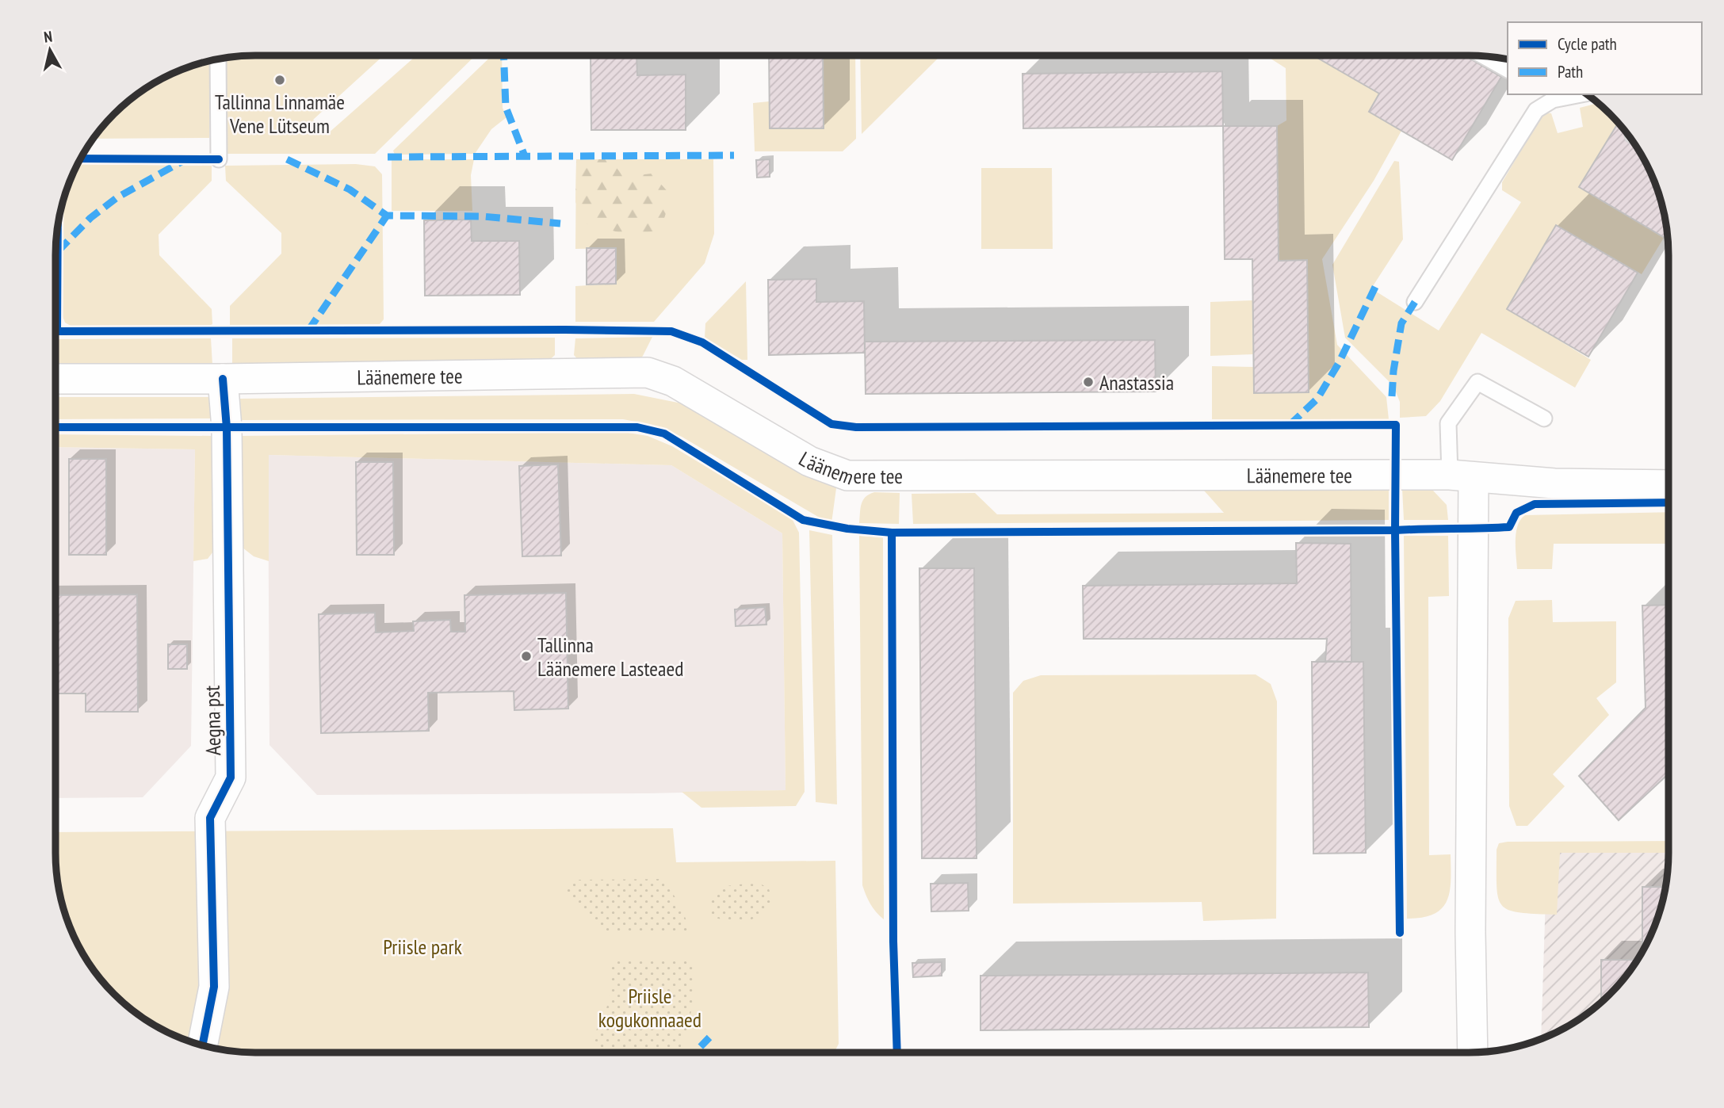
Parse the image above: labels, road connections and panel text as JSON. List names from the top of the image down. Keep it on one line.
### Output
{"streets":{"street":["Läänemere tee","Aegna pst"]},"crossings":[["Läänemere tee","Aegna pst"]],"parks":["Priisle park","Priisle kogukonnaaed"],"places":["Tallinna Linnamäe Vene Lütseum","Anastassia","Tallinna Läänemere Lasteaed"],"legend":["Cycle path","Path"],"north":"top"}
